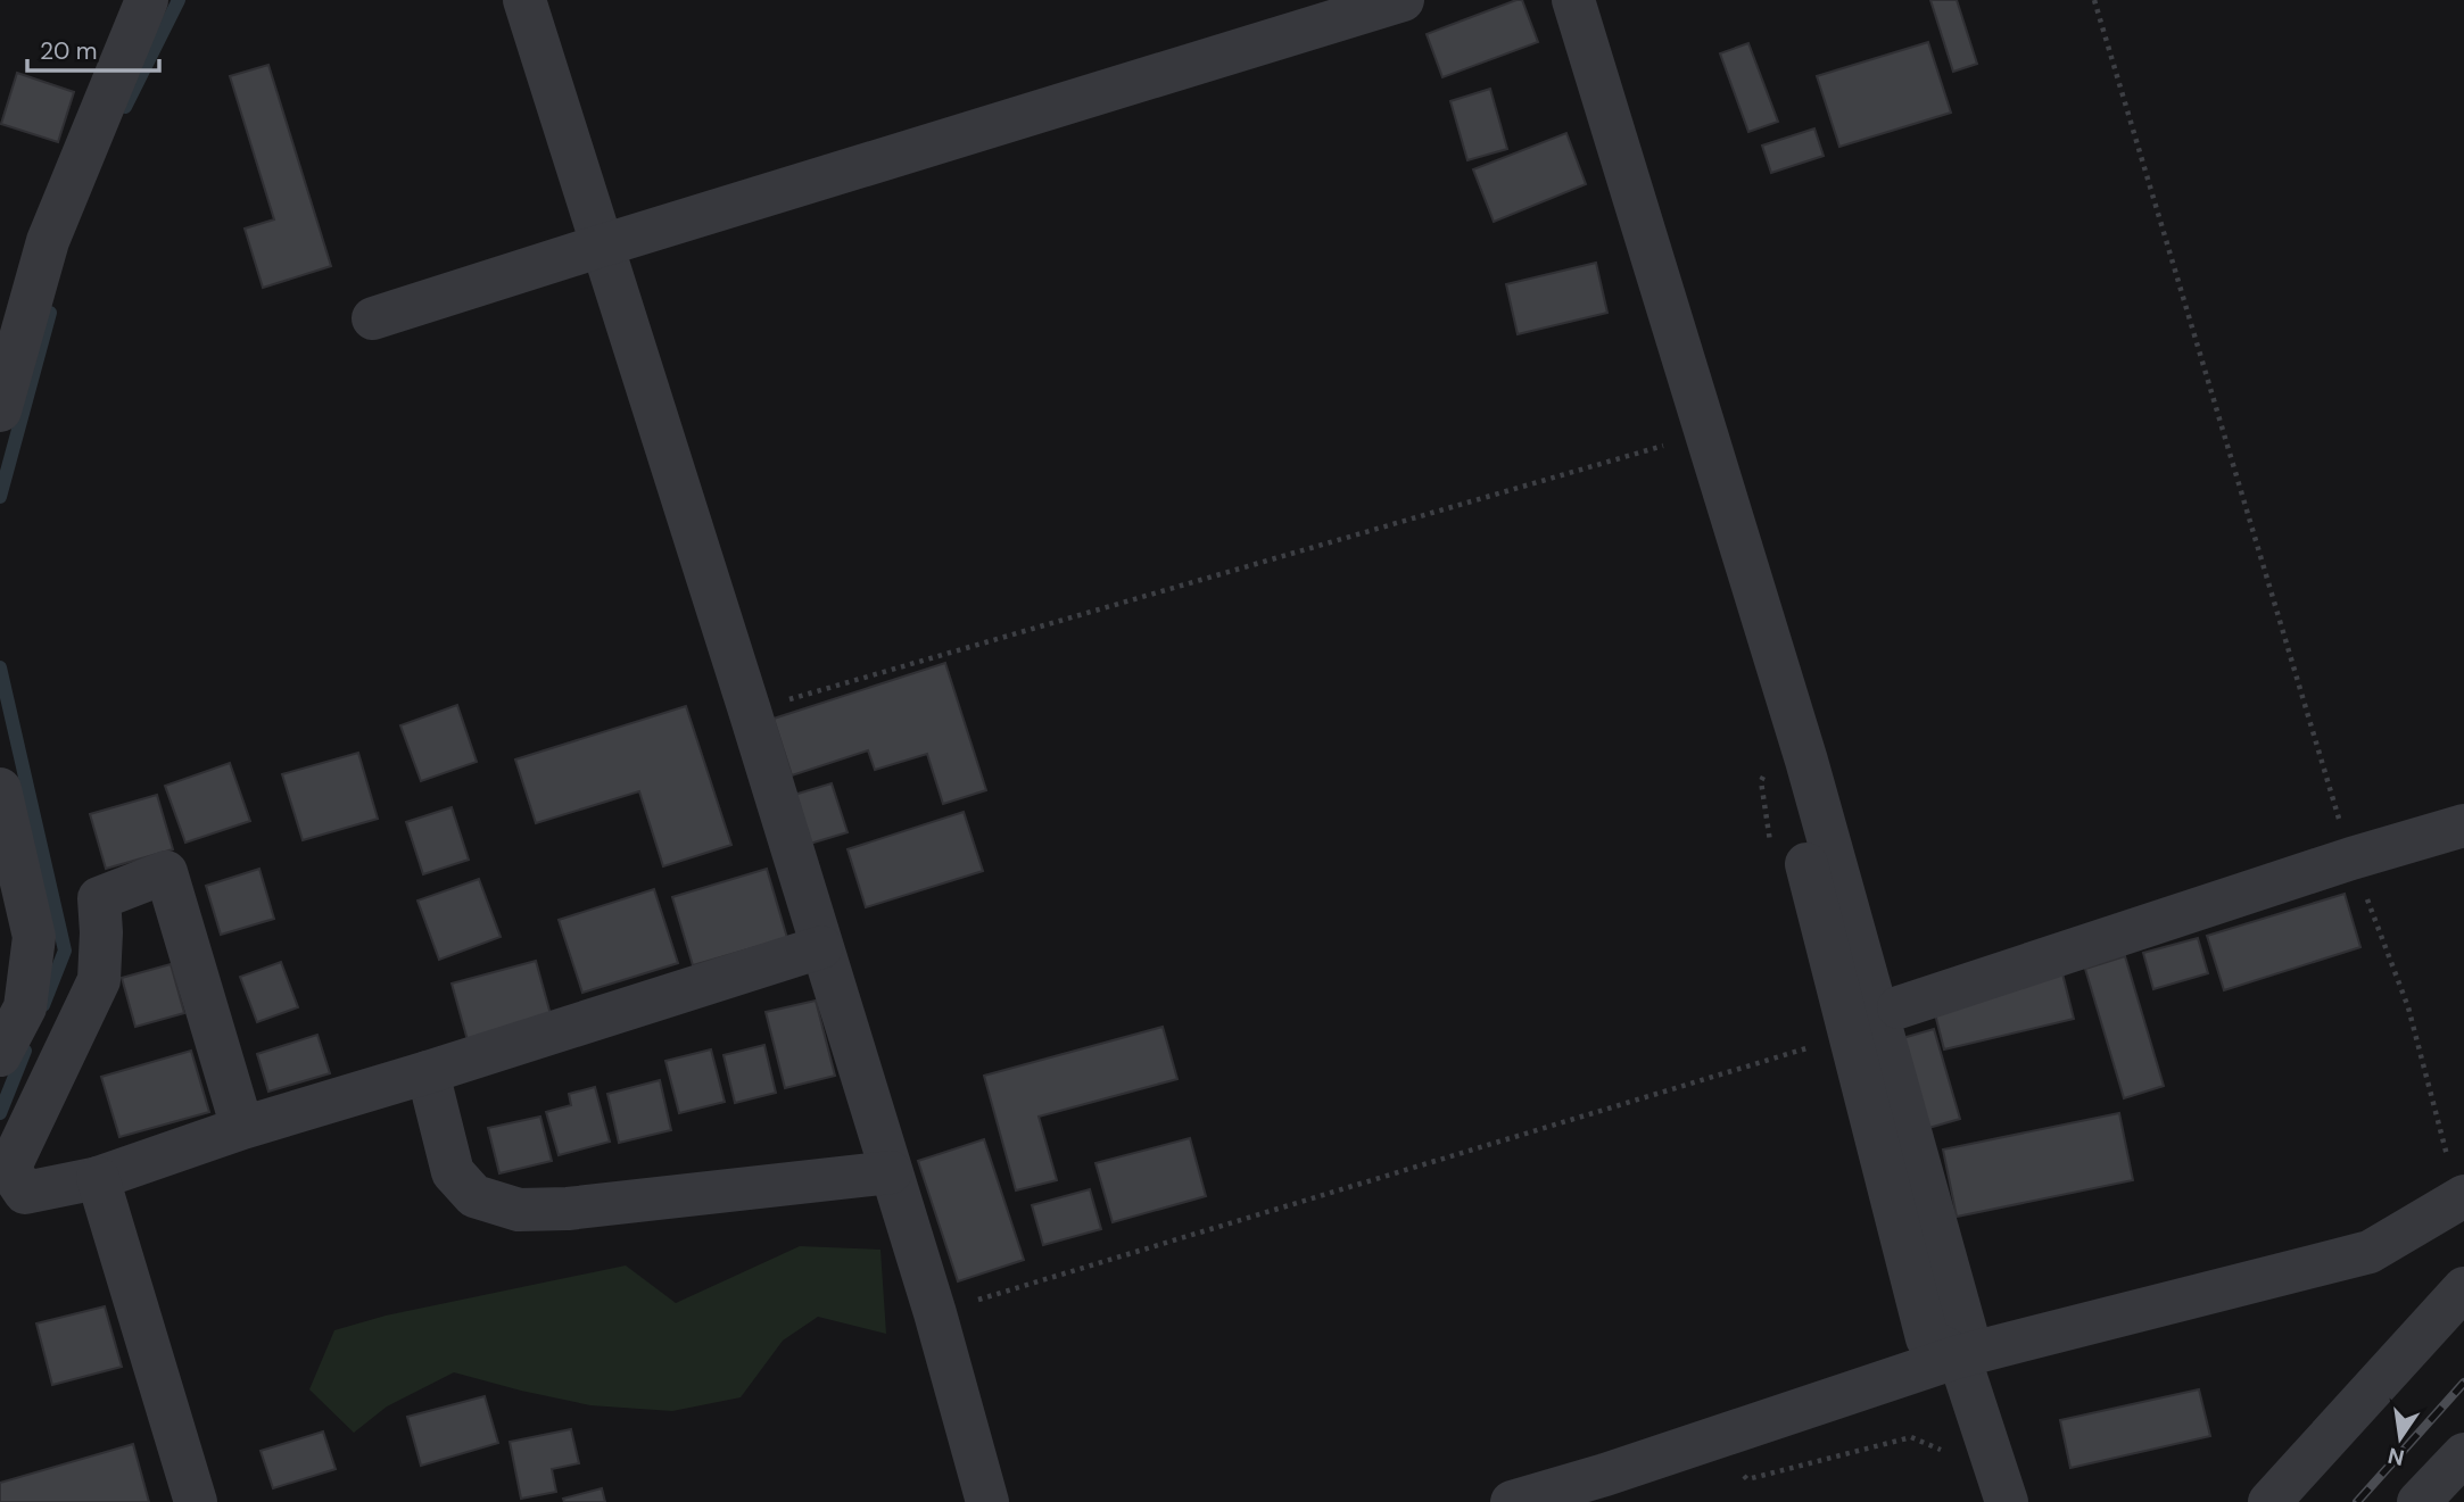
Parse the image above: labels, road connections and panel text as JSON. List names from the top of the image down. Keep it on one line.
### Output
{"scale_bar":"20 m","north":"bottom"}
